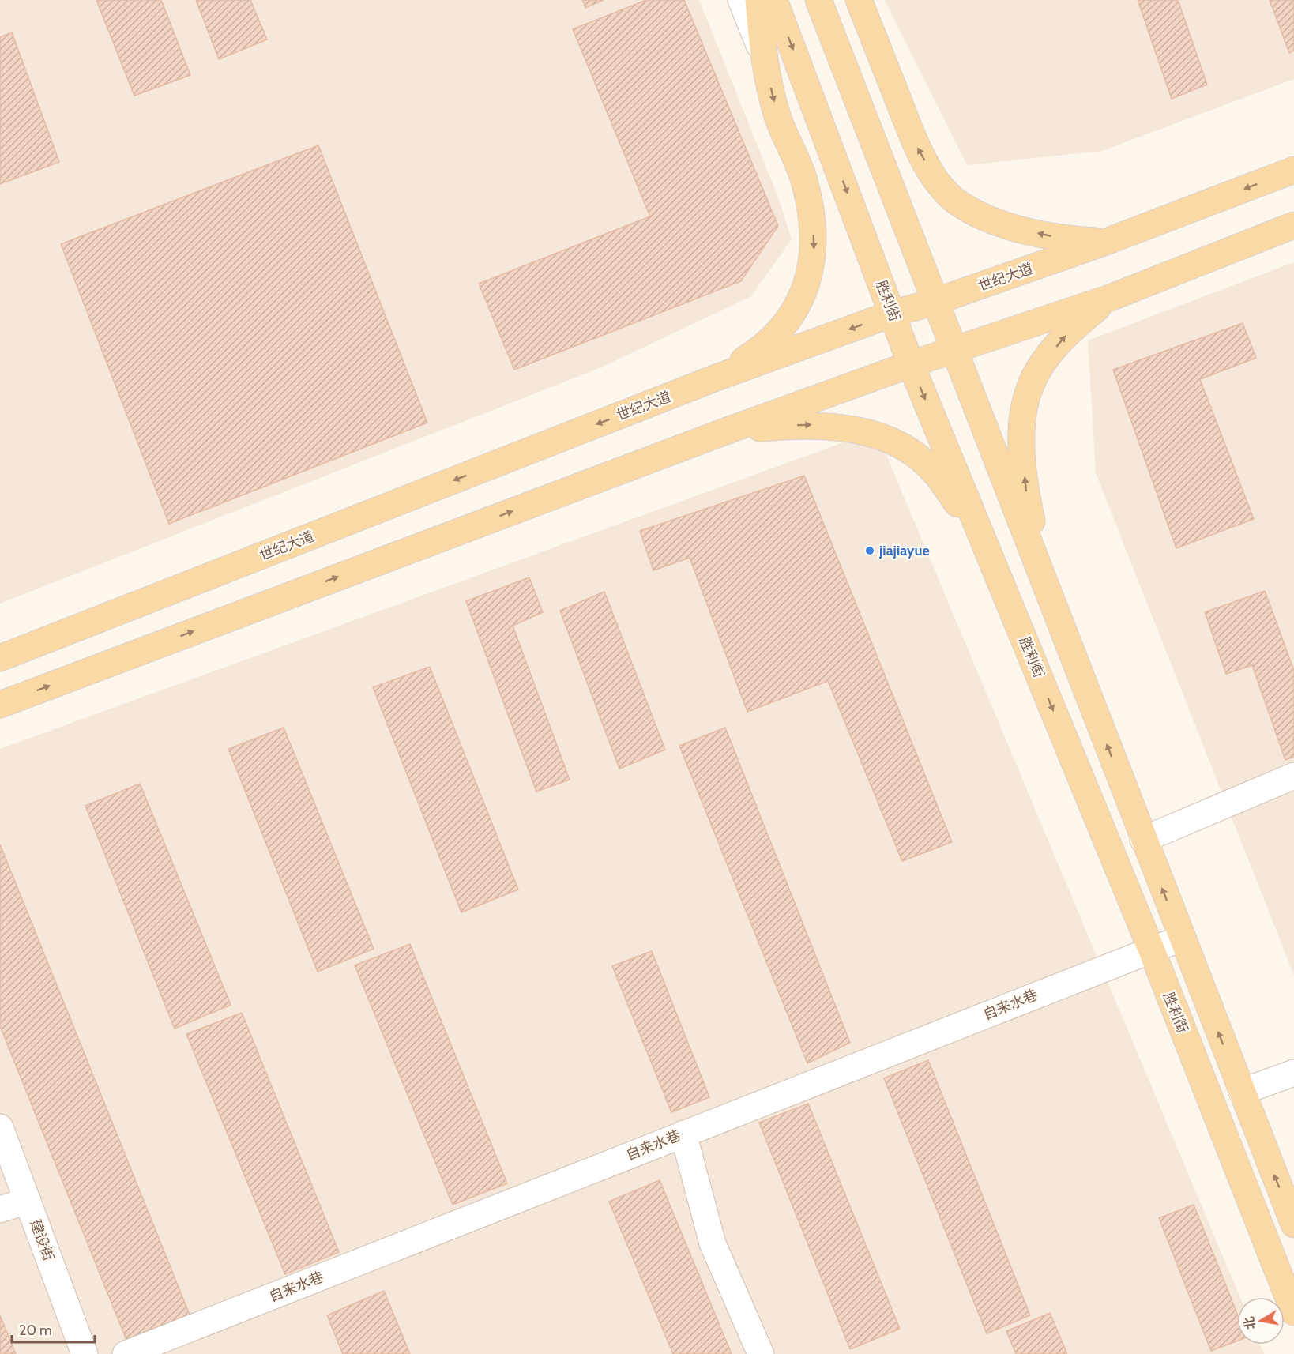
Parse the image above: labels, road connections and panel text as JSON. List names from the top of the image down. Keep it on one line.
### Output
{"streets":{"main road":["世纪大道","胜利街"],"street":["自来水巷","建设街"]},"crossings":[["世纪大道","胜利街"],["胜利街","自来水巷"]],"places":["jiajiayue"],"scale_bar":"20 m","north":"left"}
